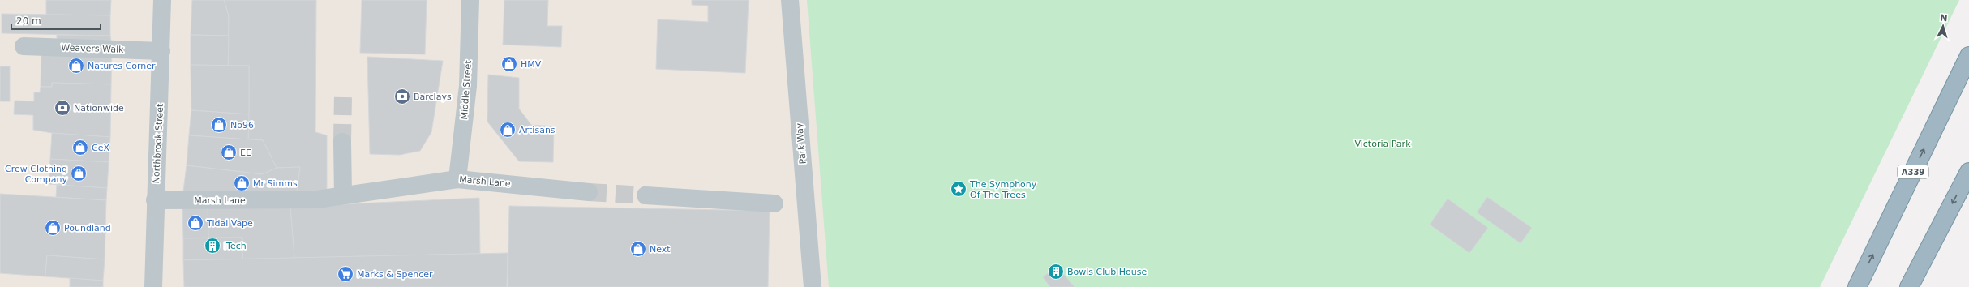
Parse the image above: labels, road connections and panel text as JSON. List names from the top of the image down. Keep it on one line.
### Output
{"streets":{"highway":["A339"],"street":["Weavers Walk","Middle Street","Northbrook Street","Park Way","Marsh Lane"]},"crossings":[["Weavers Walk","Northbrook Street"],["Middle Street","Marsh Lane"],["Northbrook Street","Marsh Lane"]],"parks":["Victoria Park"],"places":{"shop":["HMV","Natures Corner","No96","Artisans","CeX","EE","Crew Clothing Company","Mr Simms","Tidal Vape","Poundland","Next"],"bank":["Barclays","Nationwide"],"place":["The Symphony Of The Trees"],"building":["iTech","Bowls Club House"],"supermarket":["Marks & Spencer"]},"scale_bar":"20 m","north":"top"}
